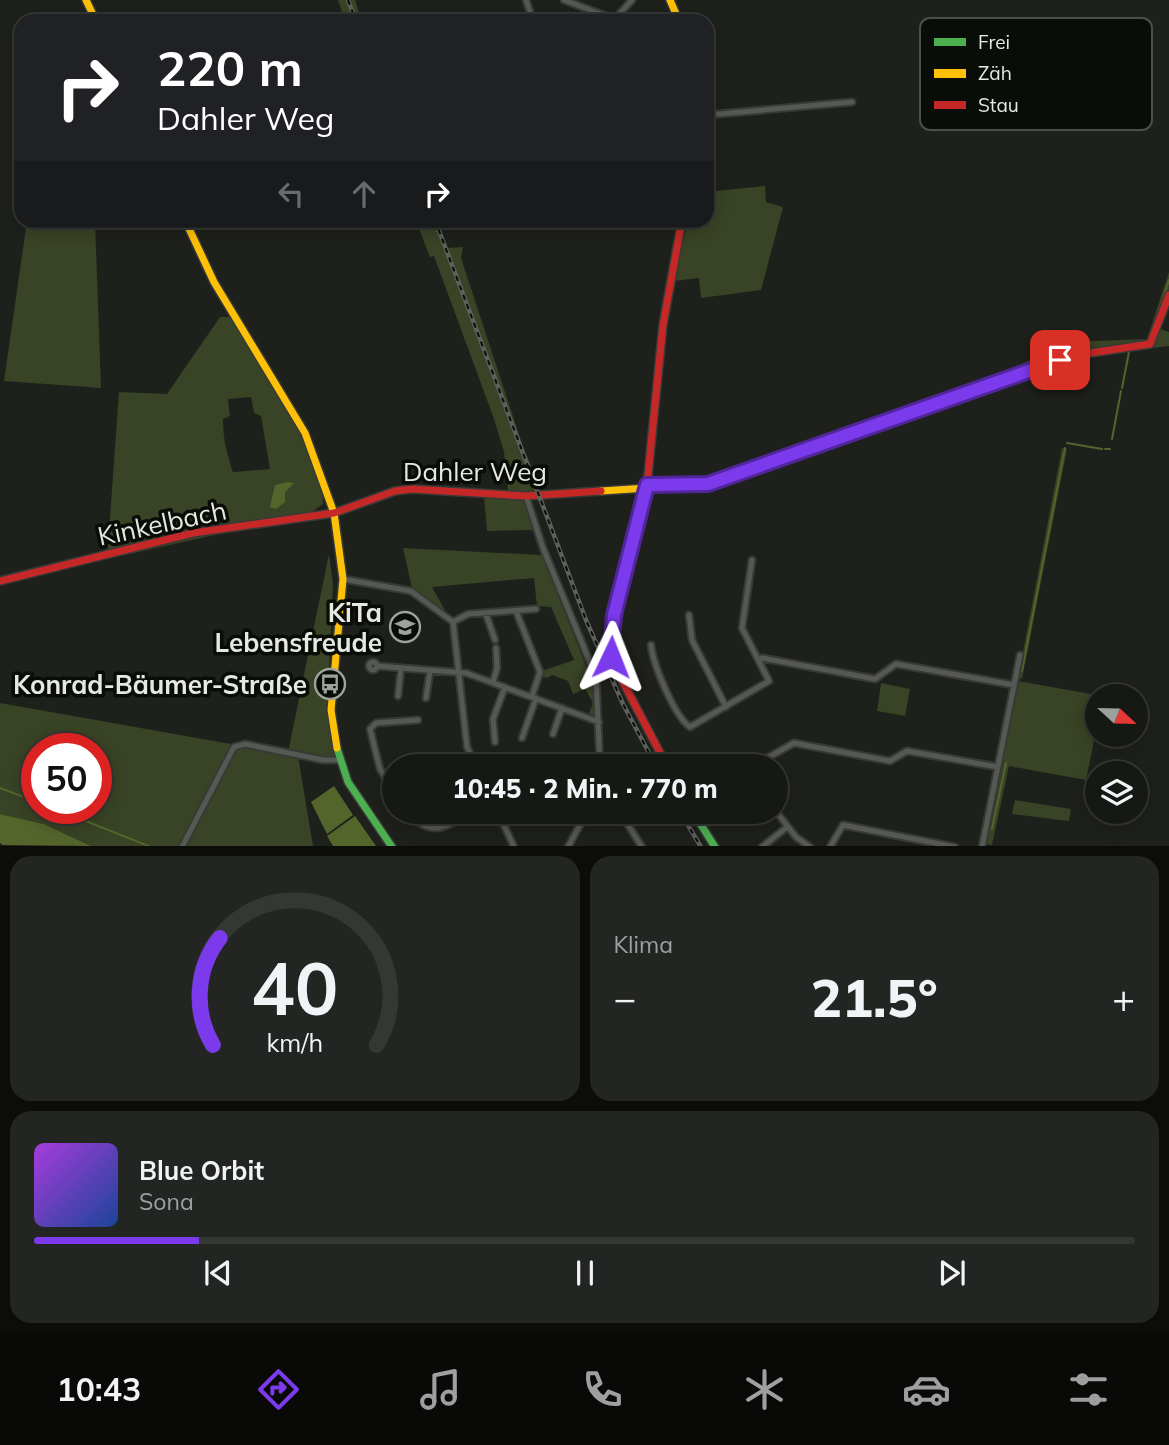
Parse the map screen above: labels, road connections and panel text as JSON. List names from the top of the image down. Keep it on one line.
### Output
{"streets":{"street":["Dahler Weg","Kinkelbach"]},"crossings":[["Dahler Weg","Kinkelbach"]],"places":{"school or university":["KiTa Lebensfreude"],"bus stop":["Konrad-Bäumer-Straße"]},"legend":["Frei","Zäh","Stau"],"north":"right","page":{"turn":["220 m","Dahler Weg"],"limit":"50","trip":"10:45 · 2 Min. · 770 m","tile":"Klima","heat":["−","21.5°","+"],"song":["Blue Orbit","Sona"],"tabs":"10:43","gauge":["40","km/h"]}}
